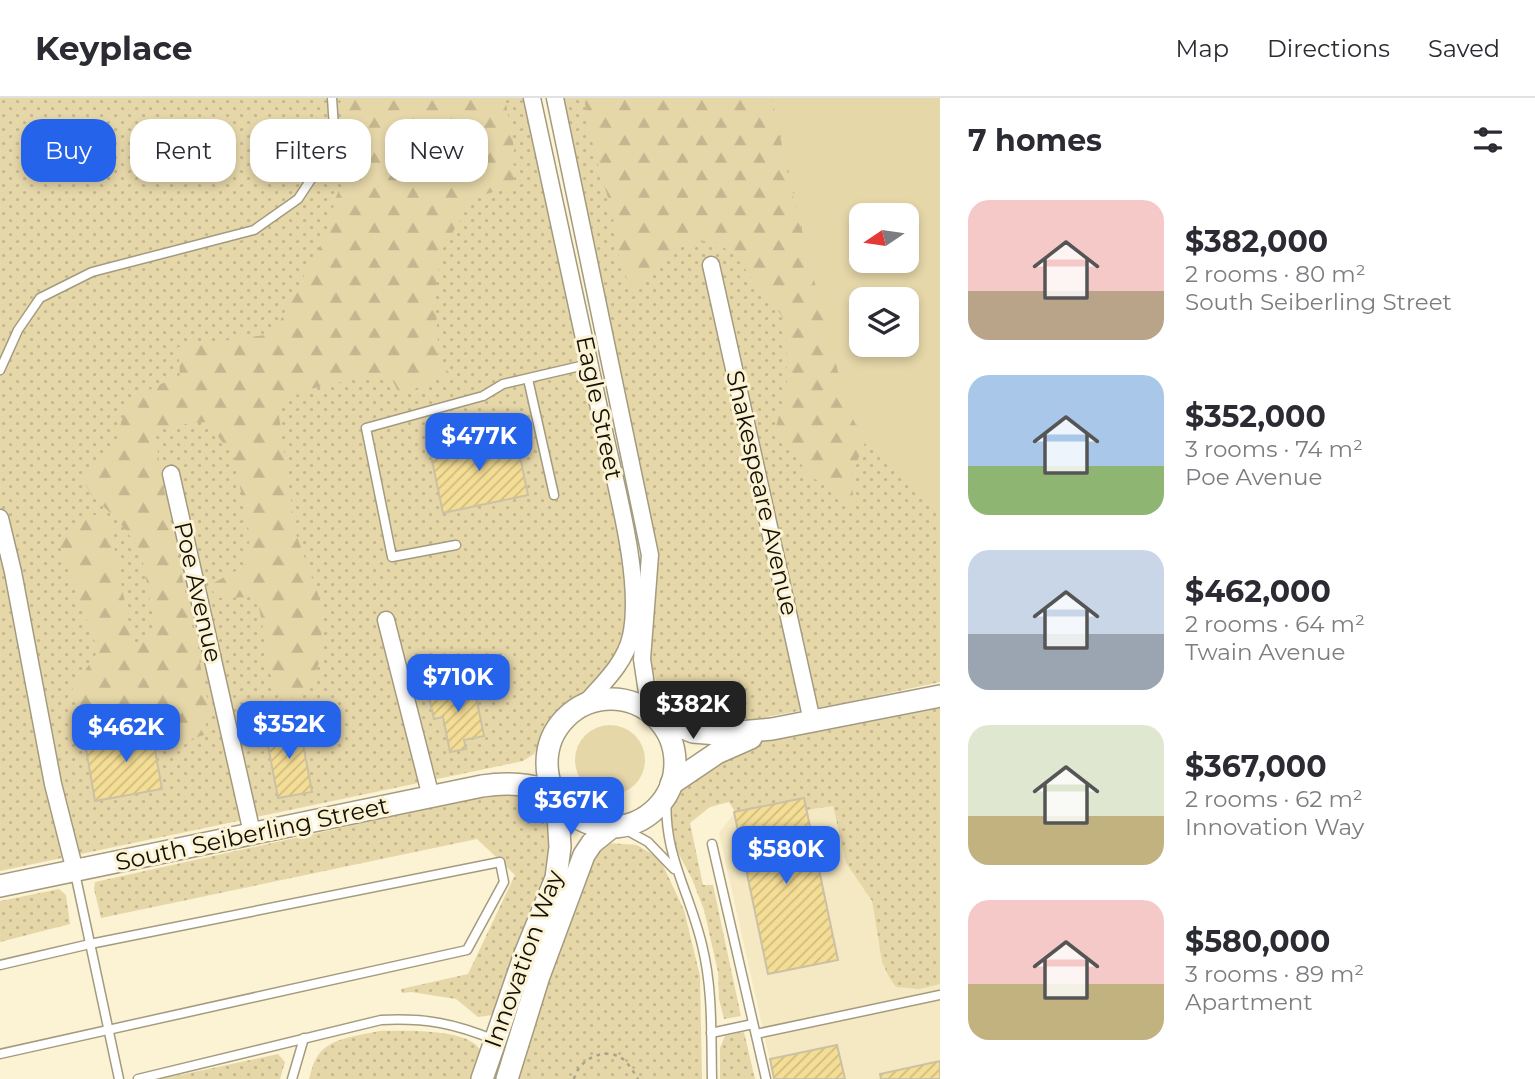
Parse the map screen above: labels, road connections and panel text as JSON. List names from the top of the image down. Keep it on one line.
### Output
{"streets":{"main road":["South Seiberling Street","Innovation Way"],"street":["Eagle Street","Shakespeare Avenue","Poe Avenue"]},"crossings":[["Eagle Street","South Seiberling Street"],["Eagle Street","Innovation Way"],["Poe Avenue","South Seiberling Street"],["South Seiberling Street","Innovation Way"]],"north":"left","page":{"header":"Keyplace","nav":["Map","Directions","Saved"],"heading":"7 homes","chip":["Buy","Rent","Filters","New"],"list":[{"name":"$382,000","note":"2 rooms · 80 m² · South Seiberling Street"},{"name":"$352,000","note":"3 rooms · 74 m² · Poe Avenue"},{"name":"$462,000","note":"2 rooms · 64 m² · Twain Avenue"},{"name":"$367,000","note":"2 rooms · 62 m² · Innovation Way"},{"name":"$580,000","note":"3 rooms · 89 m² · Apartment"}],"price":["$477K","$710K","$382K","$352K","$462K","$367K","$580K"]}}
